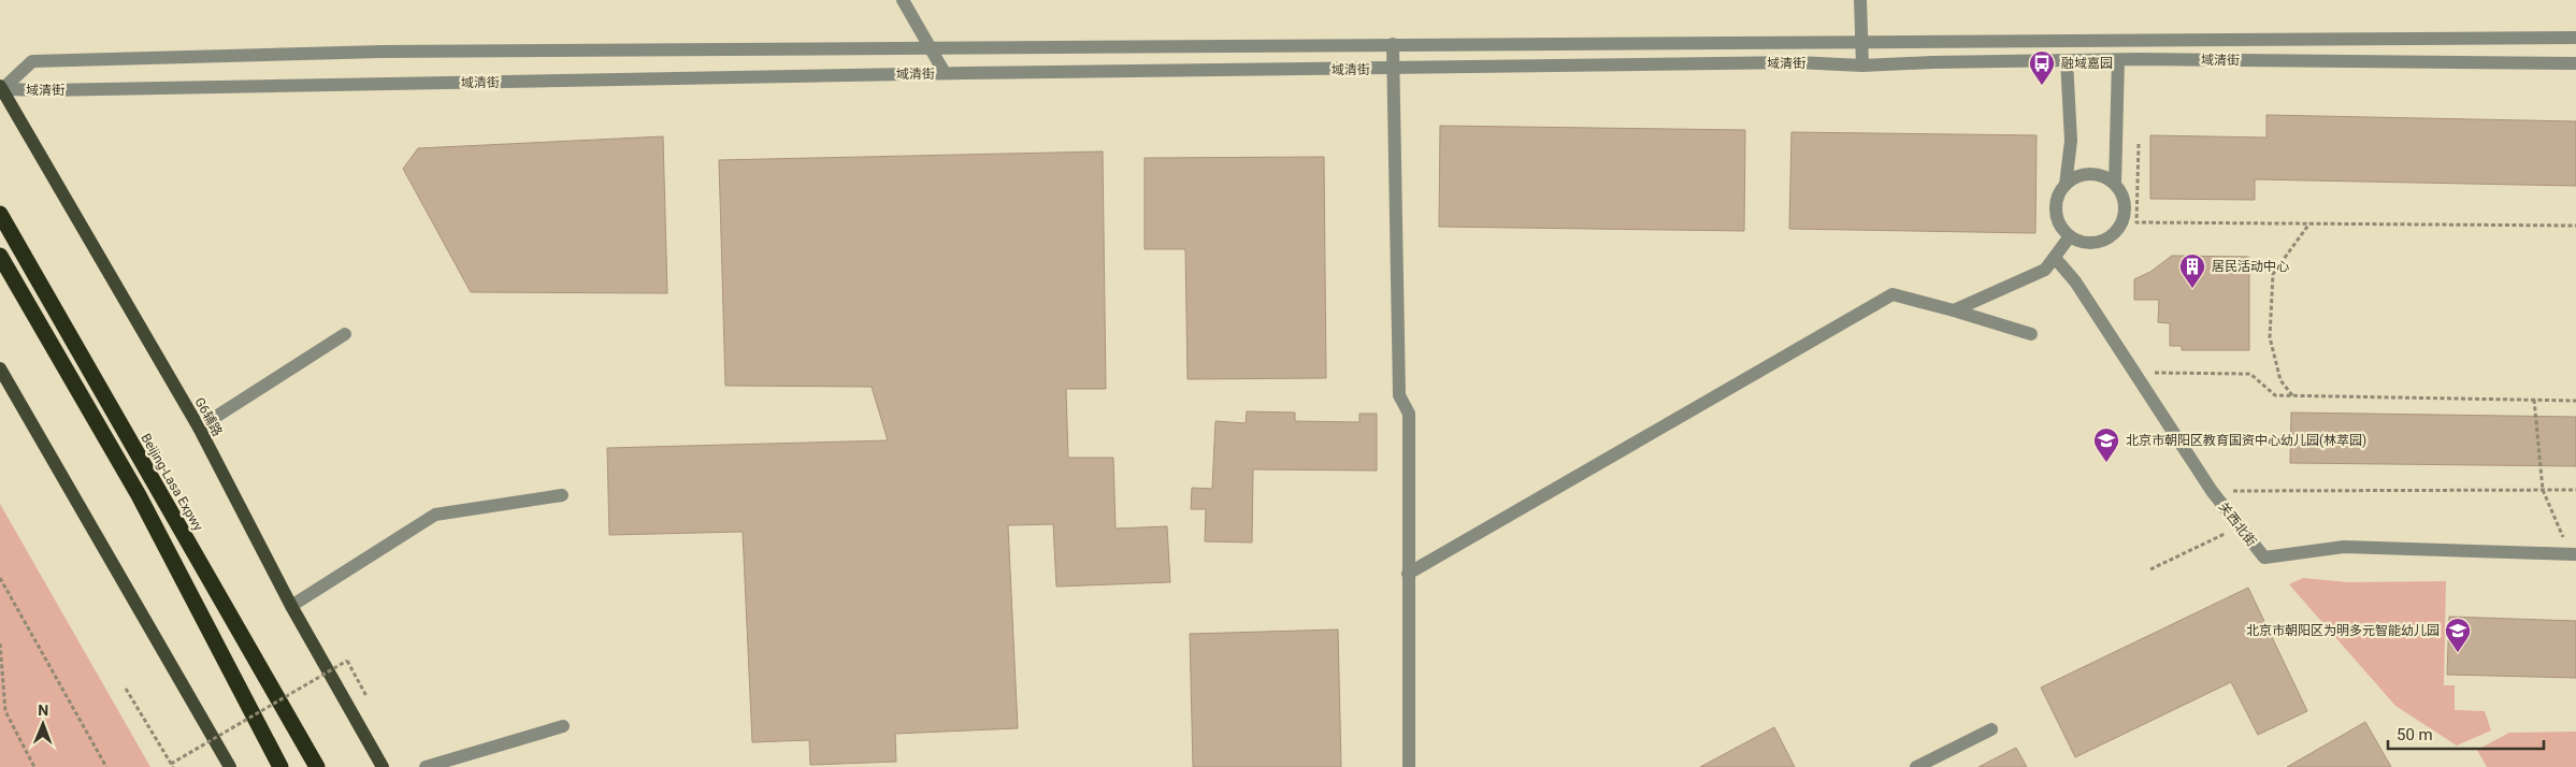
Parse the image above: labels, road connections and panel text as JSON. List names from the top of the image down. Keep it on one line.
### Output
{"streets":{"highway":["Beijing-Lasa Expwy"],"main road":["G6辅路"],"street":["域清街","关西北街"]},"crossings":[["域清街","G6辅路"]],"places":{"bus stop":["融域嘉园"],"building":["居民活动中心"],"school or university":["北京市朝阳区教育国资中心幼儿园(林萃园)","北京市朝阳区为明多元智能幼儿园"]},"scale_bar":"50 m","north":"top"}
